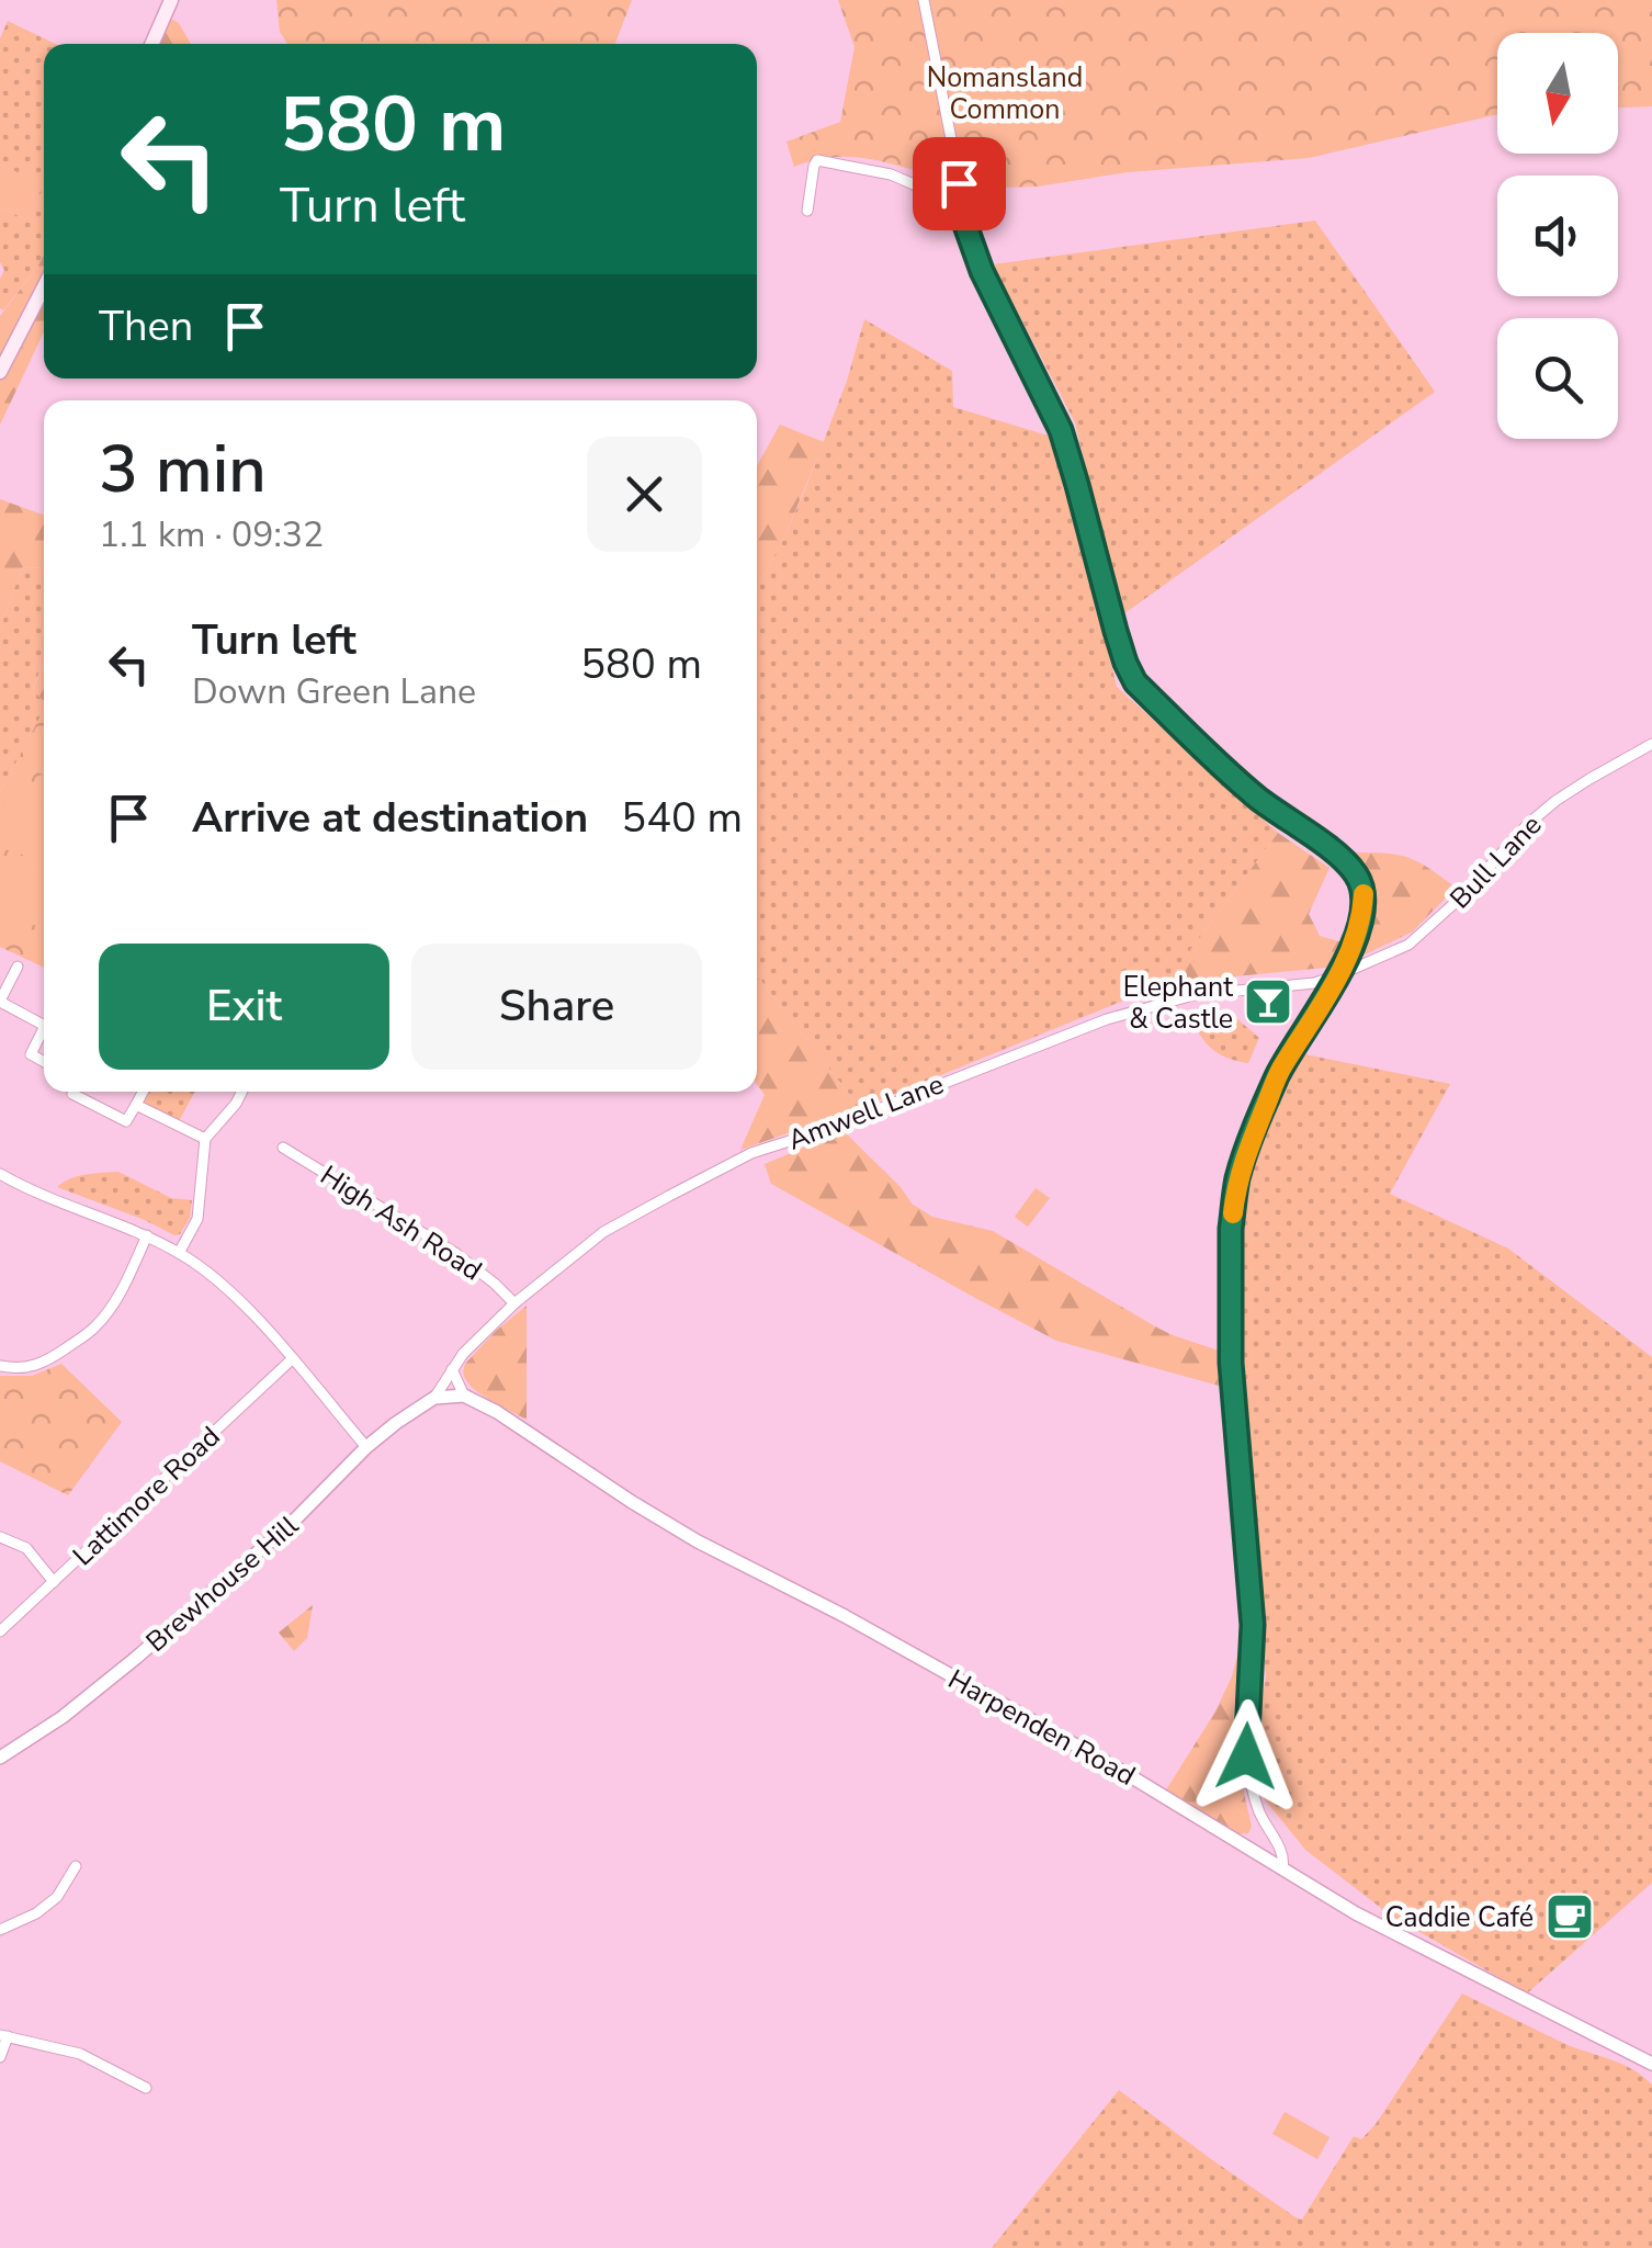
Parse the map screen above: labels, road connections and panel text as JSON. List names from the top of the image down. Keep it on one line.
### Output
{"streets":{"street":["Bull Lane","Amwell Lane","High Ash Road","Lattimore Road","Brewhouse Hill","Harpenden Road"]},"crossings":[["Bull Lane","Amwell Lane"],["Amwell Lane","High Ash Road"],["Amwell Lane","Brewhouse Hill"]],"parks":["Nomansland Common"],"places":{"bar":["Elephant & Castle"],"cafe":["Caddie Café"]},"north":"bottom","page":{"turn":["580 m","Turn left"],"then":"Then","heading":["3 min","1.1 km · 09:32"],"list":[{"name":"Turn left","note":"Down Green Lane","value":"580 m"},{"name":"Arrive at destination","value":"540 m"}],"buttons":["Exit","Share"]}}
